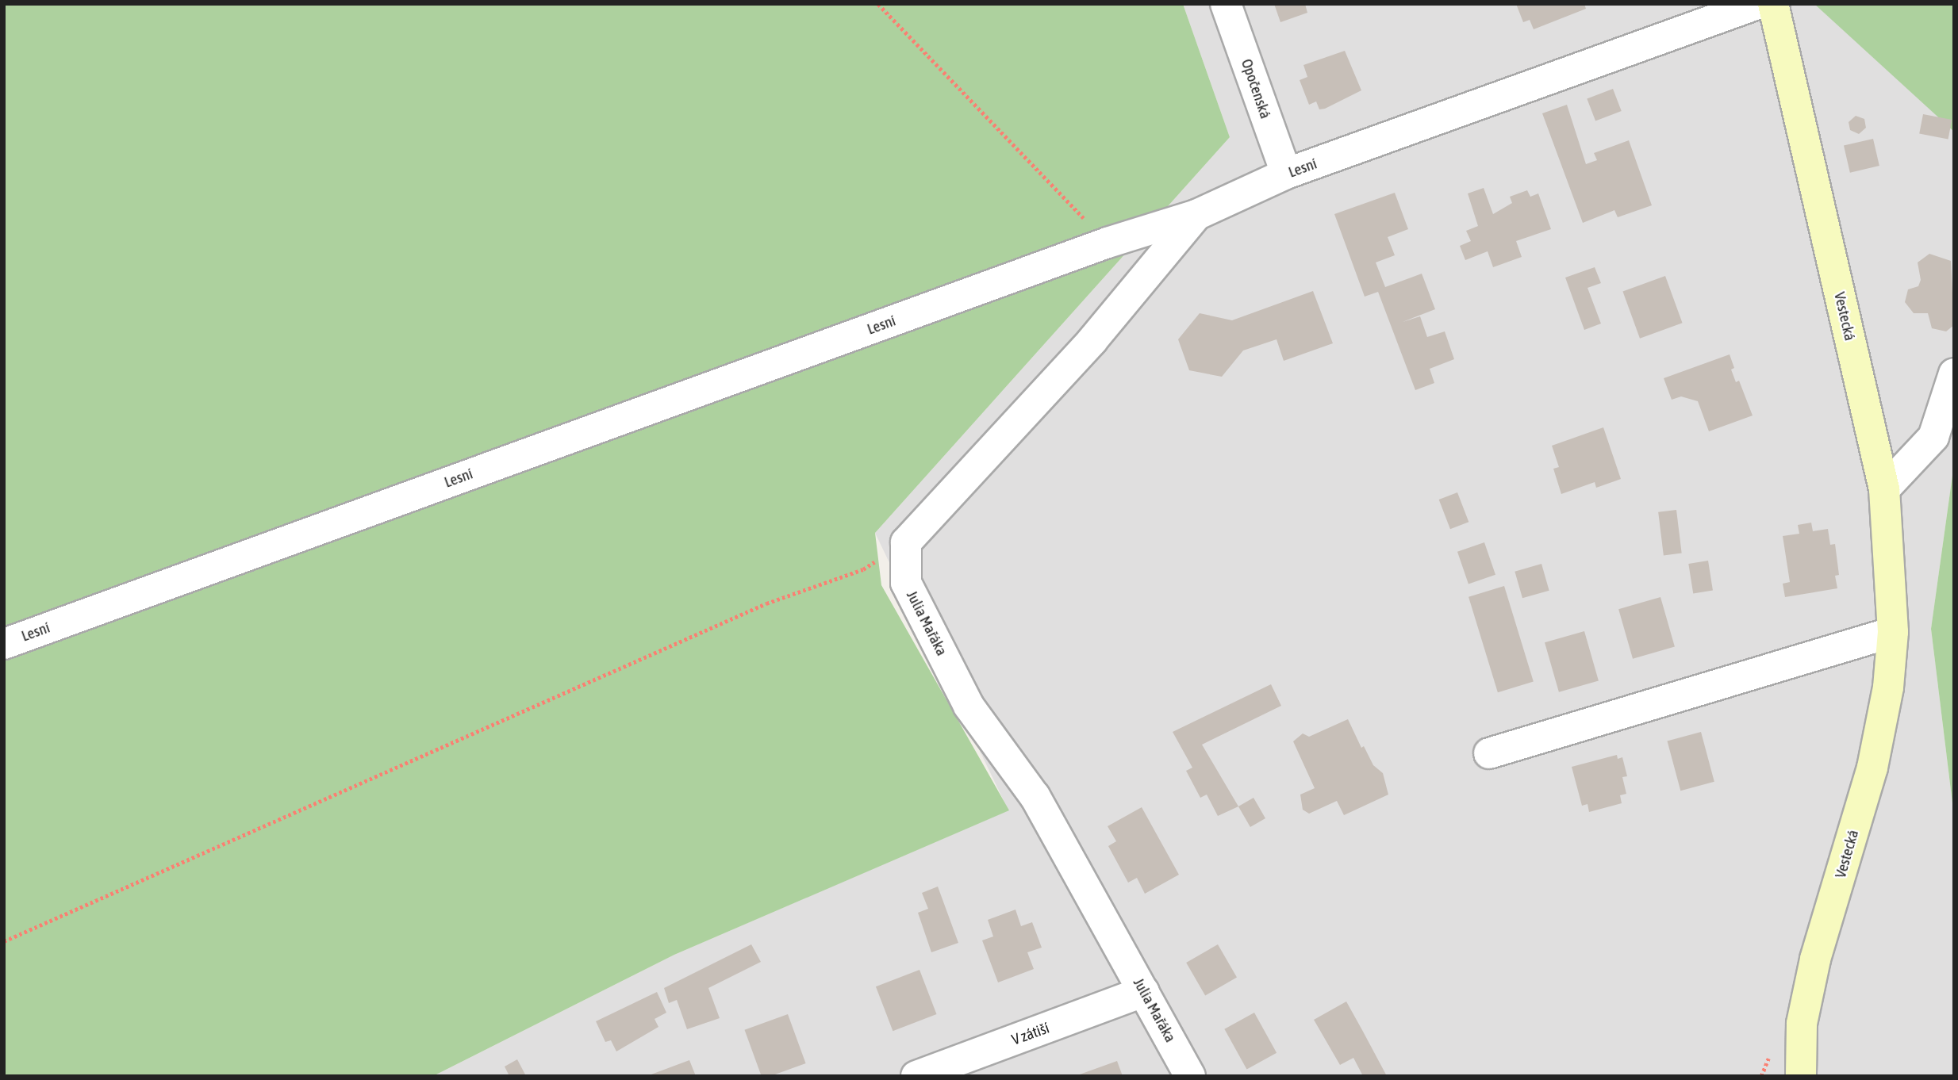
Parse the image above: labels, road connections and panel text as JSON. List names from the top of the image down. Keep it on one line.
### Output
{"streets":{"street":["Opočenská","Lesní","Vestecká","Julia Mařáka","V zátiší"]},"crossings":[["Opočenská","Lesní"],["Julia Mařáka","V zátiší"]]}
